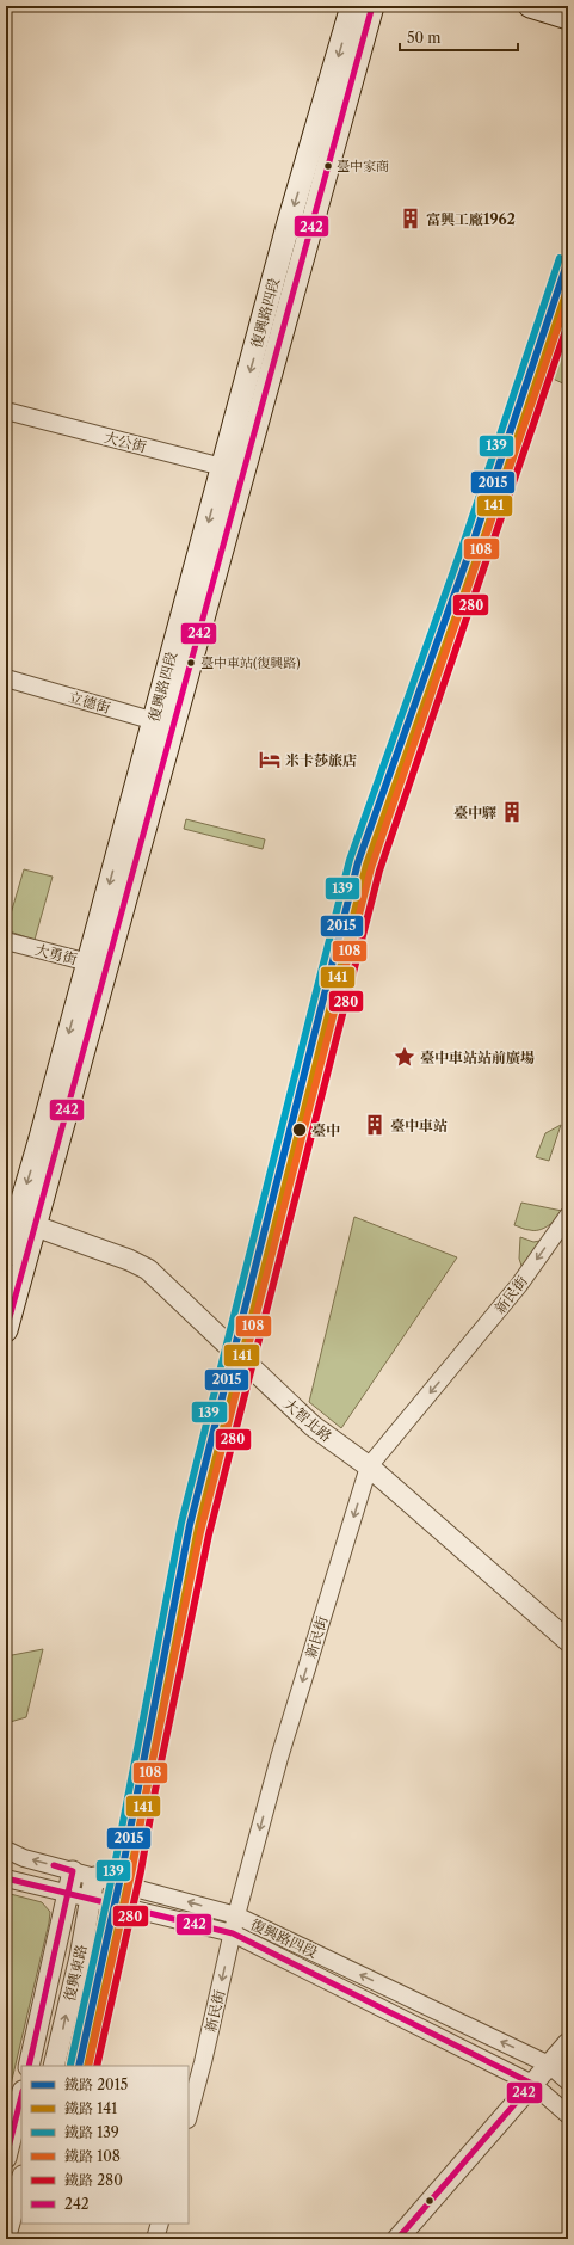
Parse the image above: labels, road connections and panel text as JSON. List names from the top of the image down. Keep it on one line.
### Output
{"streets":{"main road":["復興路四段"],"street":["大公街","立德街","大勇街","新民街","大智北路","復興東路"]},"crossings":[["復興路四段","大公街"],["復興路四段","立德街"],["復興路四段","大勇街"],["復興路四段","新民街"],["復興路四段","大智北路"],["復興路四段","復興東路"],["新民街","大智北路"]],"one_way":["新民街"],"places":{"other":["臺中家商","臺中車站(復興路)","臺中"],"building":["富興工廠1962","臺中驛","臺中車站"],"hotel":["米卡莎旅店"],"place":["臺中車站站前廣場"]},"lines":["transit line 242","rail line 139","rail line 2015","rail line 141","rail line 108","rail line 280"],"legend":["鐵路 2015","鐵路 141","鐵路 139","鐵路 108","鐵路 280","242"],"scale_bar":"50 m"}
